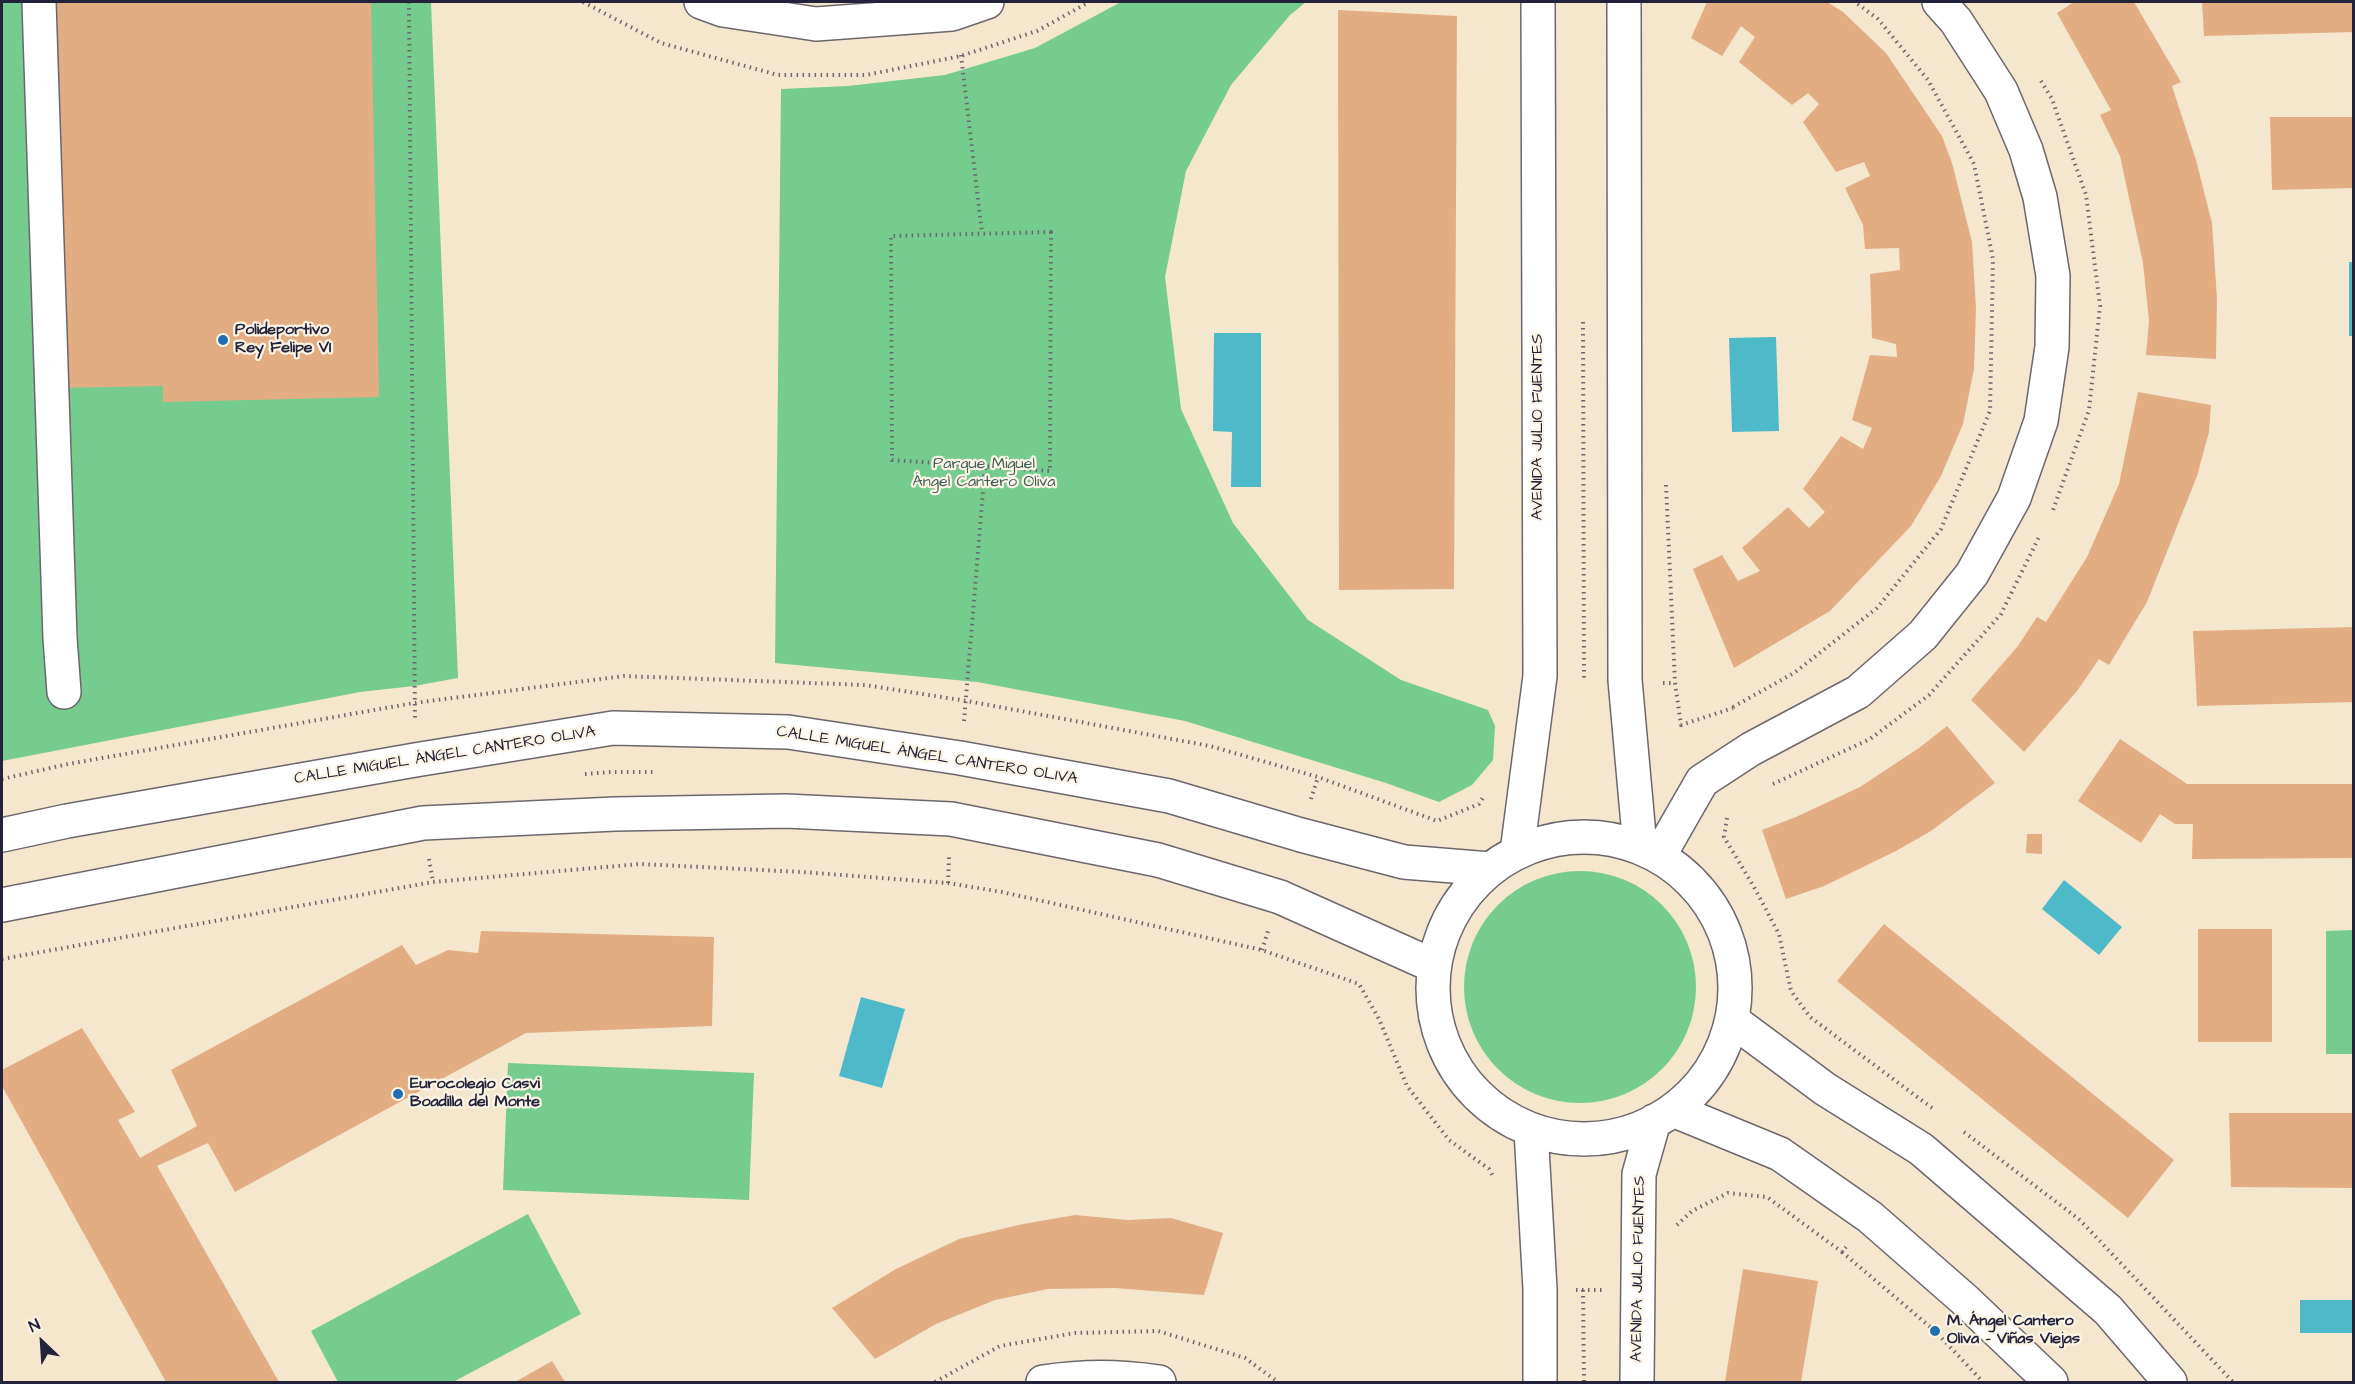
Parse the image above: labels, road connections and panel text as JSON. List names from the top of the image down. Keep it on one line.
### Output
{"streets":{"street":["AVENIDA JULIO FUENTES","CALLE MIGUEL ÁNGEL CANTERO OLIVA"]},"crossings":[["AVENIDA JULIO FUENTES","CALLE MIGUEL ÁNGEL CANTERO OLIVA"]],"parks":["Parque Miguel Ángel Cantero Oliva"],"places":["Polideportivo Rey Felipe VI","Eurocolegio Casvi Boadilla del Monte","M. Ángel Cantero Oliva - Viñas Viejas"],"north":"top left"}
